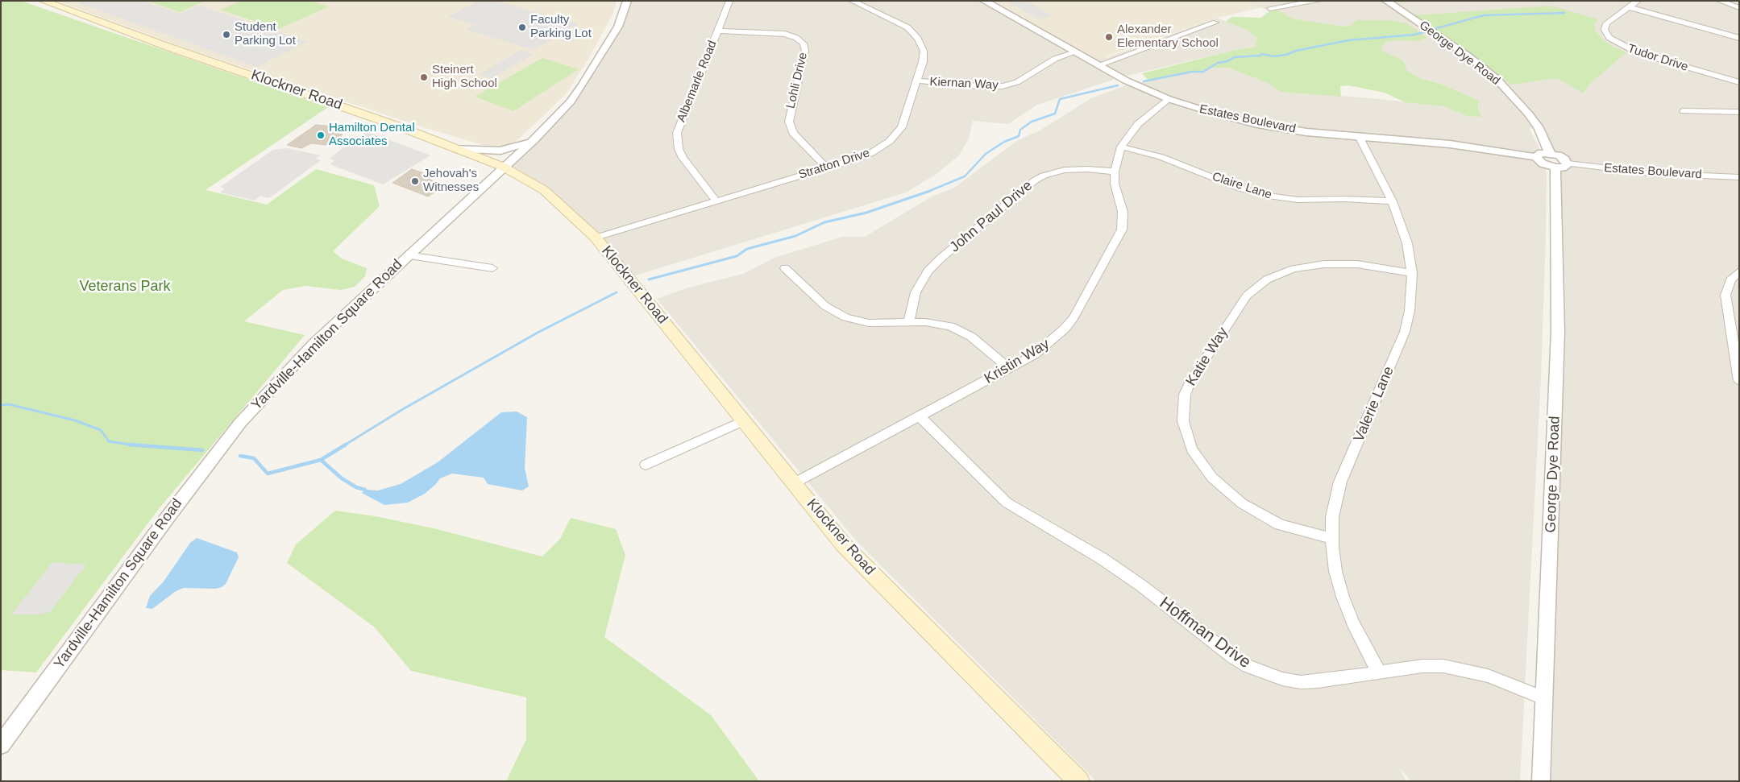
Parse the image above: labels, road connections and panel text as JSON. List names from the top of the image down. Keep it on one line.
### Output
{"streets":{"main road":["Klockner Road"],"street":["George Dye Road","Tudor Drive","Lohli Drive","Albemarle Road","Kiernan Way","Estates Boulevard","Stratton Drive","Claire Lane","John Paul Drive","Yardville-Hamilton Square Road","Katie Way","Kristin Way","Valerie Lane","Hoffman Drive"]},"crossings":[["George Dye Road","Estates Boulevard"],["George Dye Road","Hoffman Drive"],["Lohli Drive","Albemarle Road"],["Lohli Drive","Stratton Drive"],["Albemarle Road","Stratton Drive"],["Kiernan Way","Estates Boulevard"],["Kiernan Way","Stratton Drive"],["Klockner Road","Stratton Drive"],["Klockner Road","Yardville-Hamilton Square Road"],["Klockner Road","Kristin Way"],["Estates Boulevard","Kristin Way"],["Estates Boulevard","Valerie Lane"],["Claire Lane","Kristin Way"],["Claire Lane","Valerie Lane"],["John Paul Drive","Kristin Way"],["Katie Way","Valerie Lane"],["Kristin Way","Hoffman Drive"],["Valerie Lane","Hoffman Drive"]],"parks":["Veterans Park"],"places":["Faculty Parking Lot","Student Parking Lot","Alexander Elementary School","Steinert High School","Hamilton Dental Associates","Jehovah's Witnesses"]}
